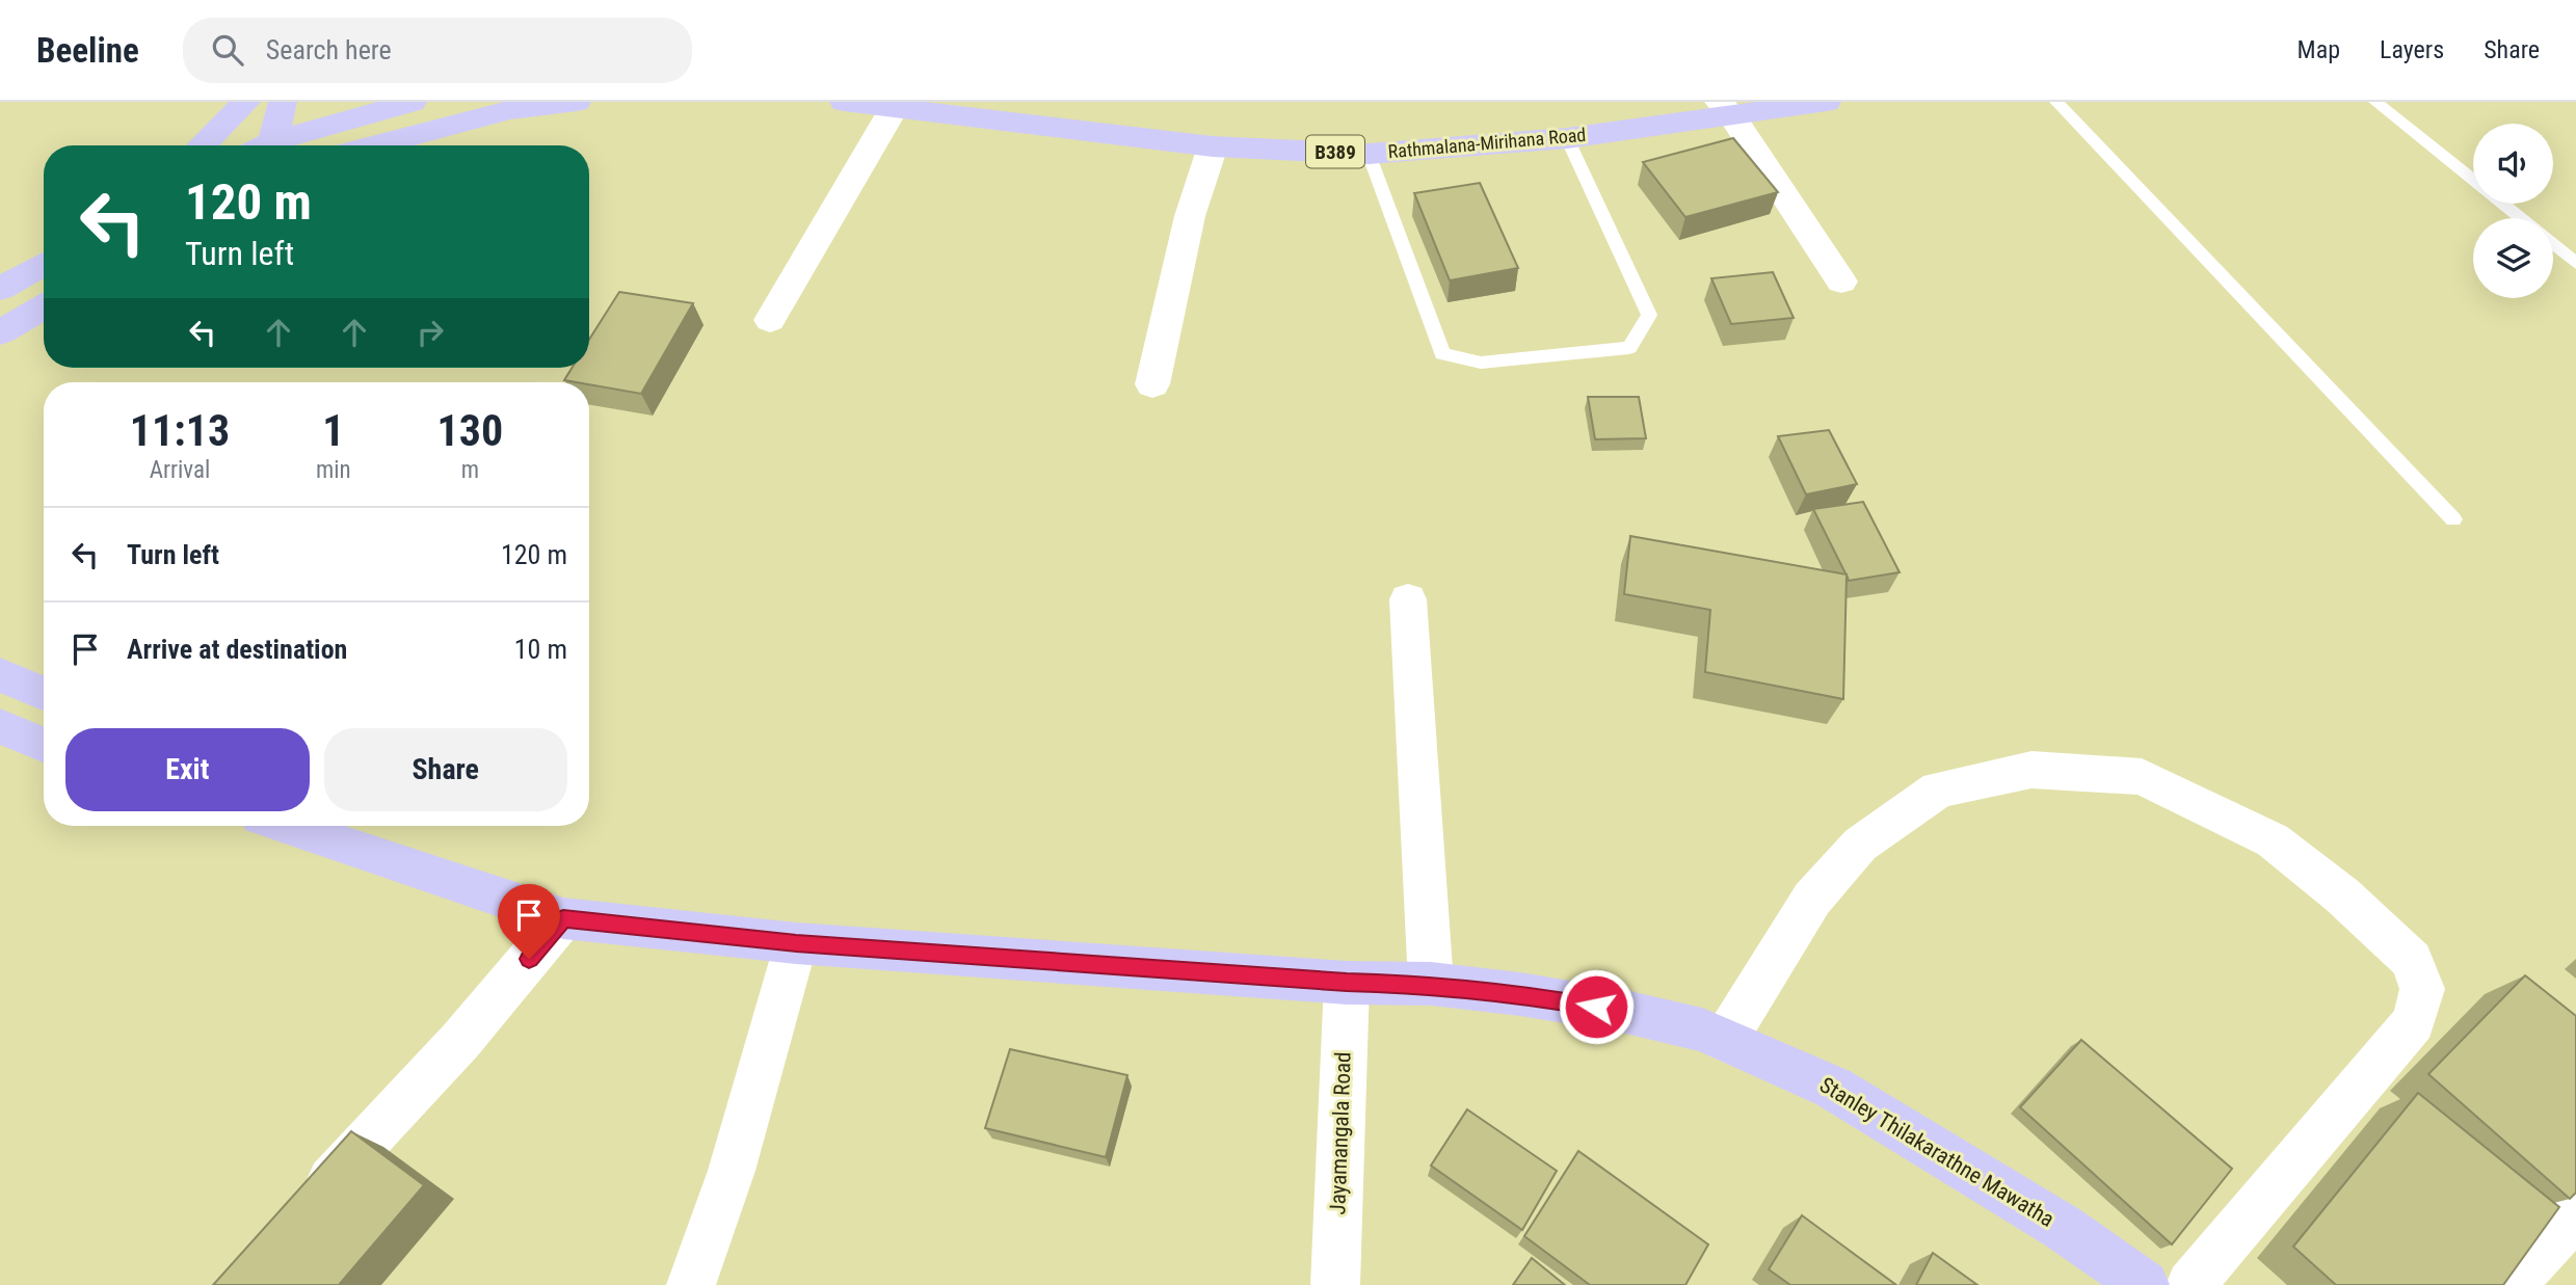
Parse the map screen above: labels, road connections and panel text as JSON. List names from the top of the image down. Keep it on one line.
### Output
{"streets":{"main road":["Rathmalana-Mirihana Road","B389","Stanley Thilakarathne Mawatha"],"street":["Jayamangala Road"]},"crossings":[["Jayamangala Road","Stanley Thilakarathne Mawatha"]],"page":{"header":"Beeline","search":"Search here","nav":["Map","Layers","Share"],"turn":["120 m","Turn left"],"eta":["11:13","Arrival","1","min","130","m"],"list":[{"name":"Turn left","value":"120 m"},{"name":"Arrive at destination","value":"10 m"}],"buttons":["Exit","Share"]}}
